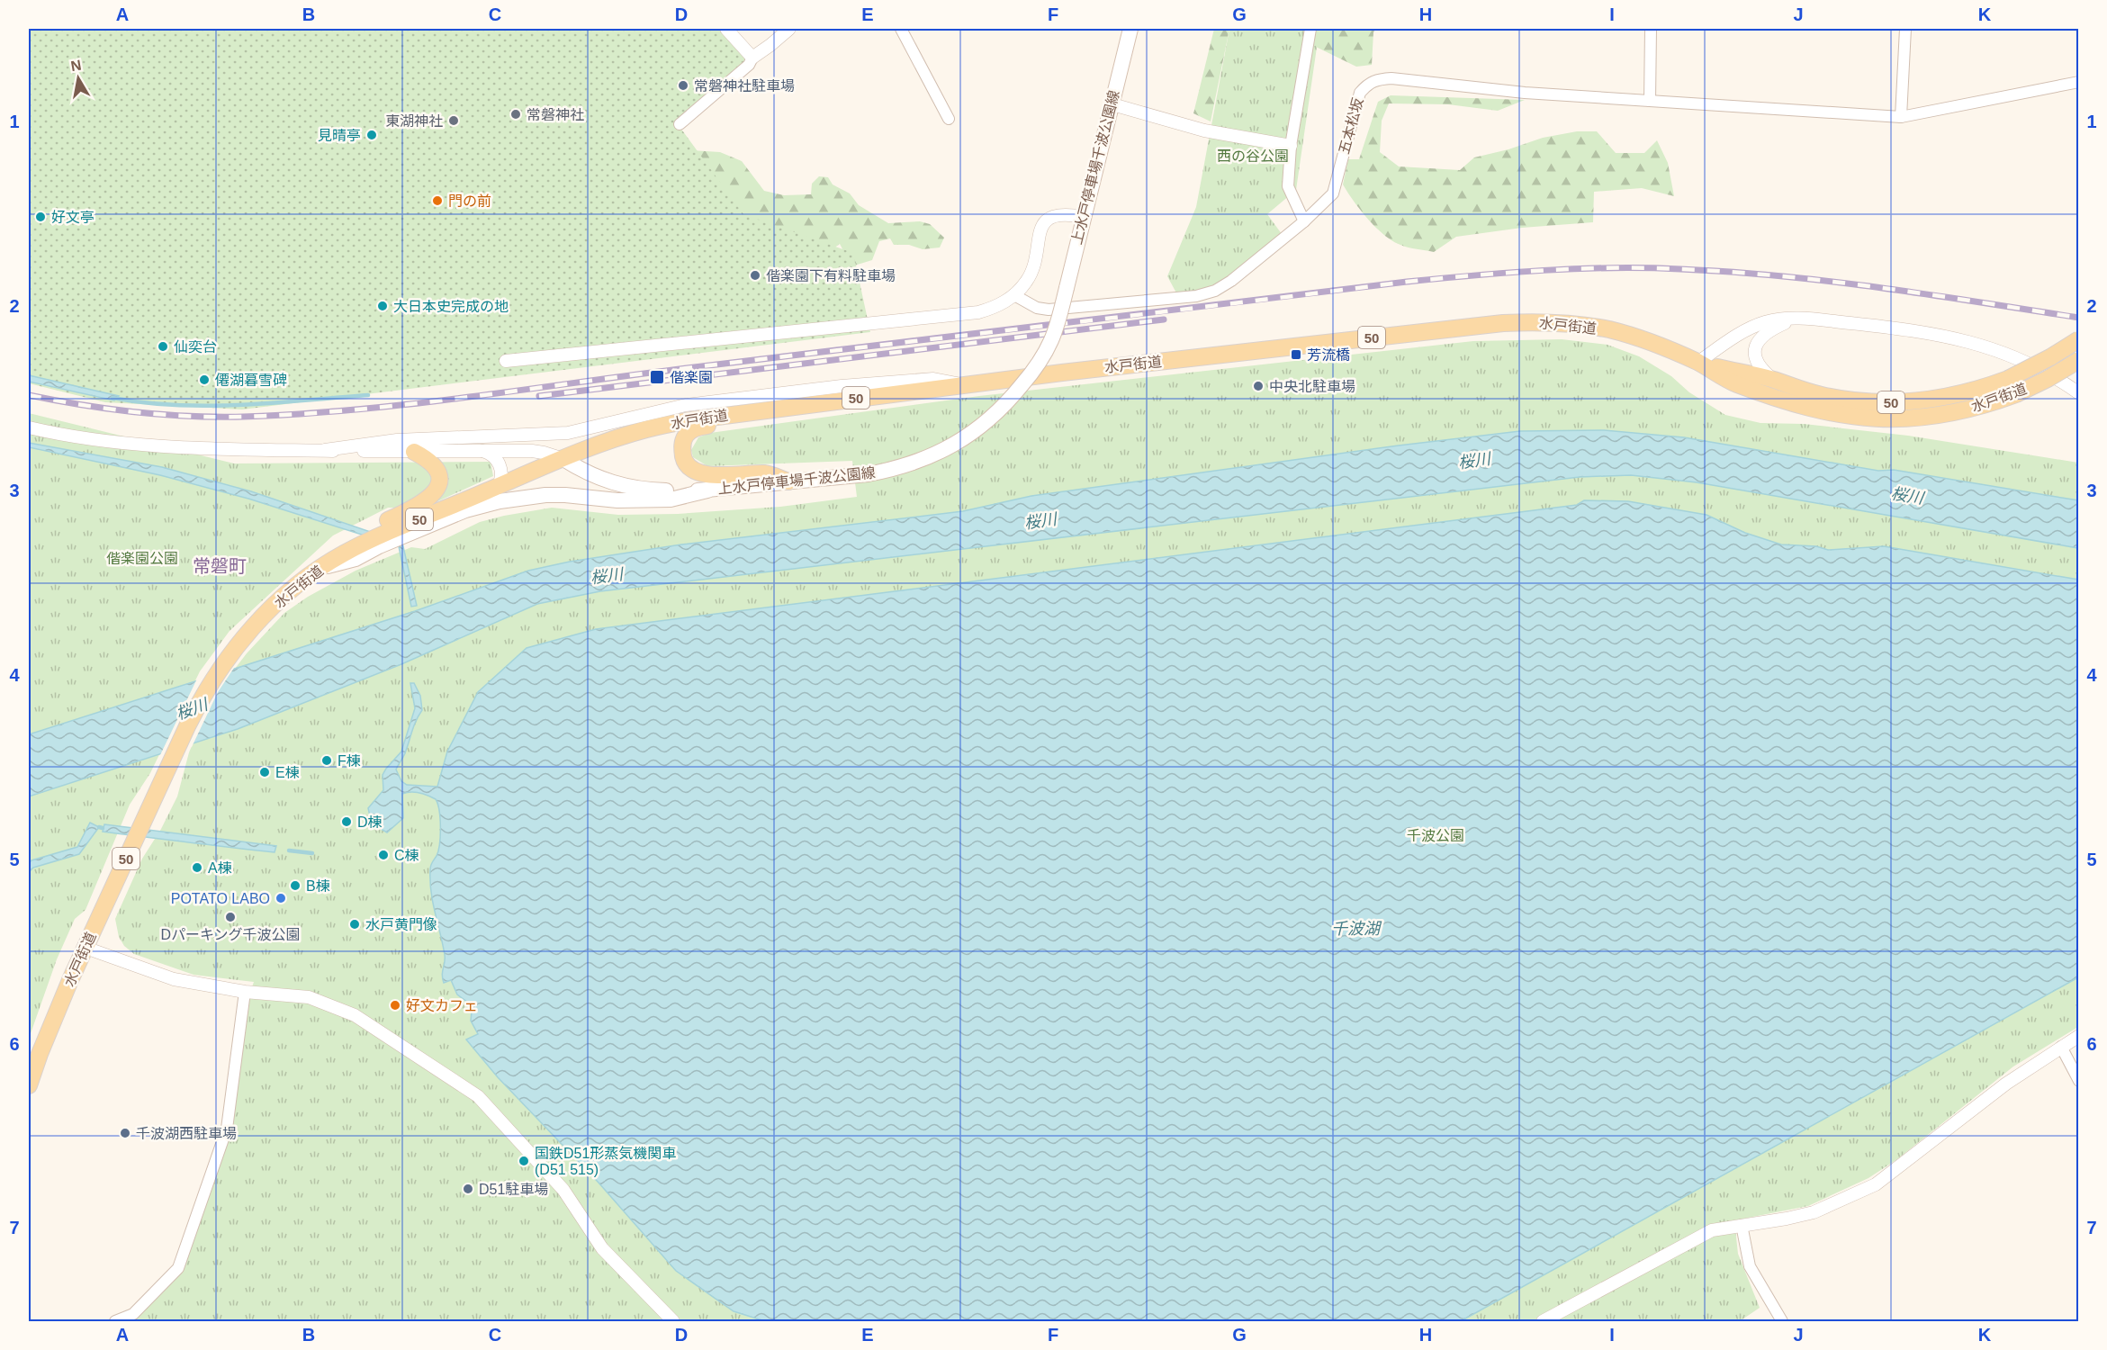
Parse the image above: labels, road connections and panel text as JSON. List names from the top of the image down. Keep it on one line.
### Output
{"streets":{"main road":["上水戸停車場千波公園線","水戸街道","50"],"street":["五本松坂"]},"crossings":[["上水戸停車場千波公園線","水戸街道"]],"districts":["常磐町"],"water":["桜川","千波湖"],"parks":["西の谷公園","偕楽園公園","千波公園"],"places":{"other":["常磐神社駐車場","常磐神社","東湖神社","見晴亭","門の前","好文亭","偕楽園下有料駐車場","大日本史完成の地","仙奕台","僊湖暮雪碑","中央北駐車場","F棟","E棟","D棟","C棟","A棟","B棟","POTATO LABO","Dパーキング千波公園","水戸黄門像","好文カフェ","千波湖西駐車場","国鉄D51形蒸気機関車 (D51 515)","D51駐車場"],"transit":["芳流橋","偕楽園"]},"north":"top","grid":{"columns":["A","B","C","D","E","F","G","H","I","J","K"],"rows":["1","2","3","4","5","6","7"]}}
